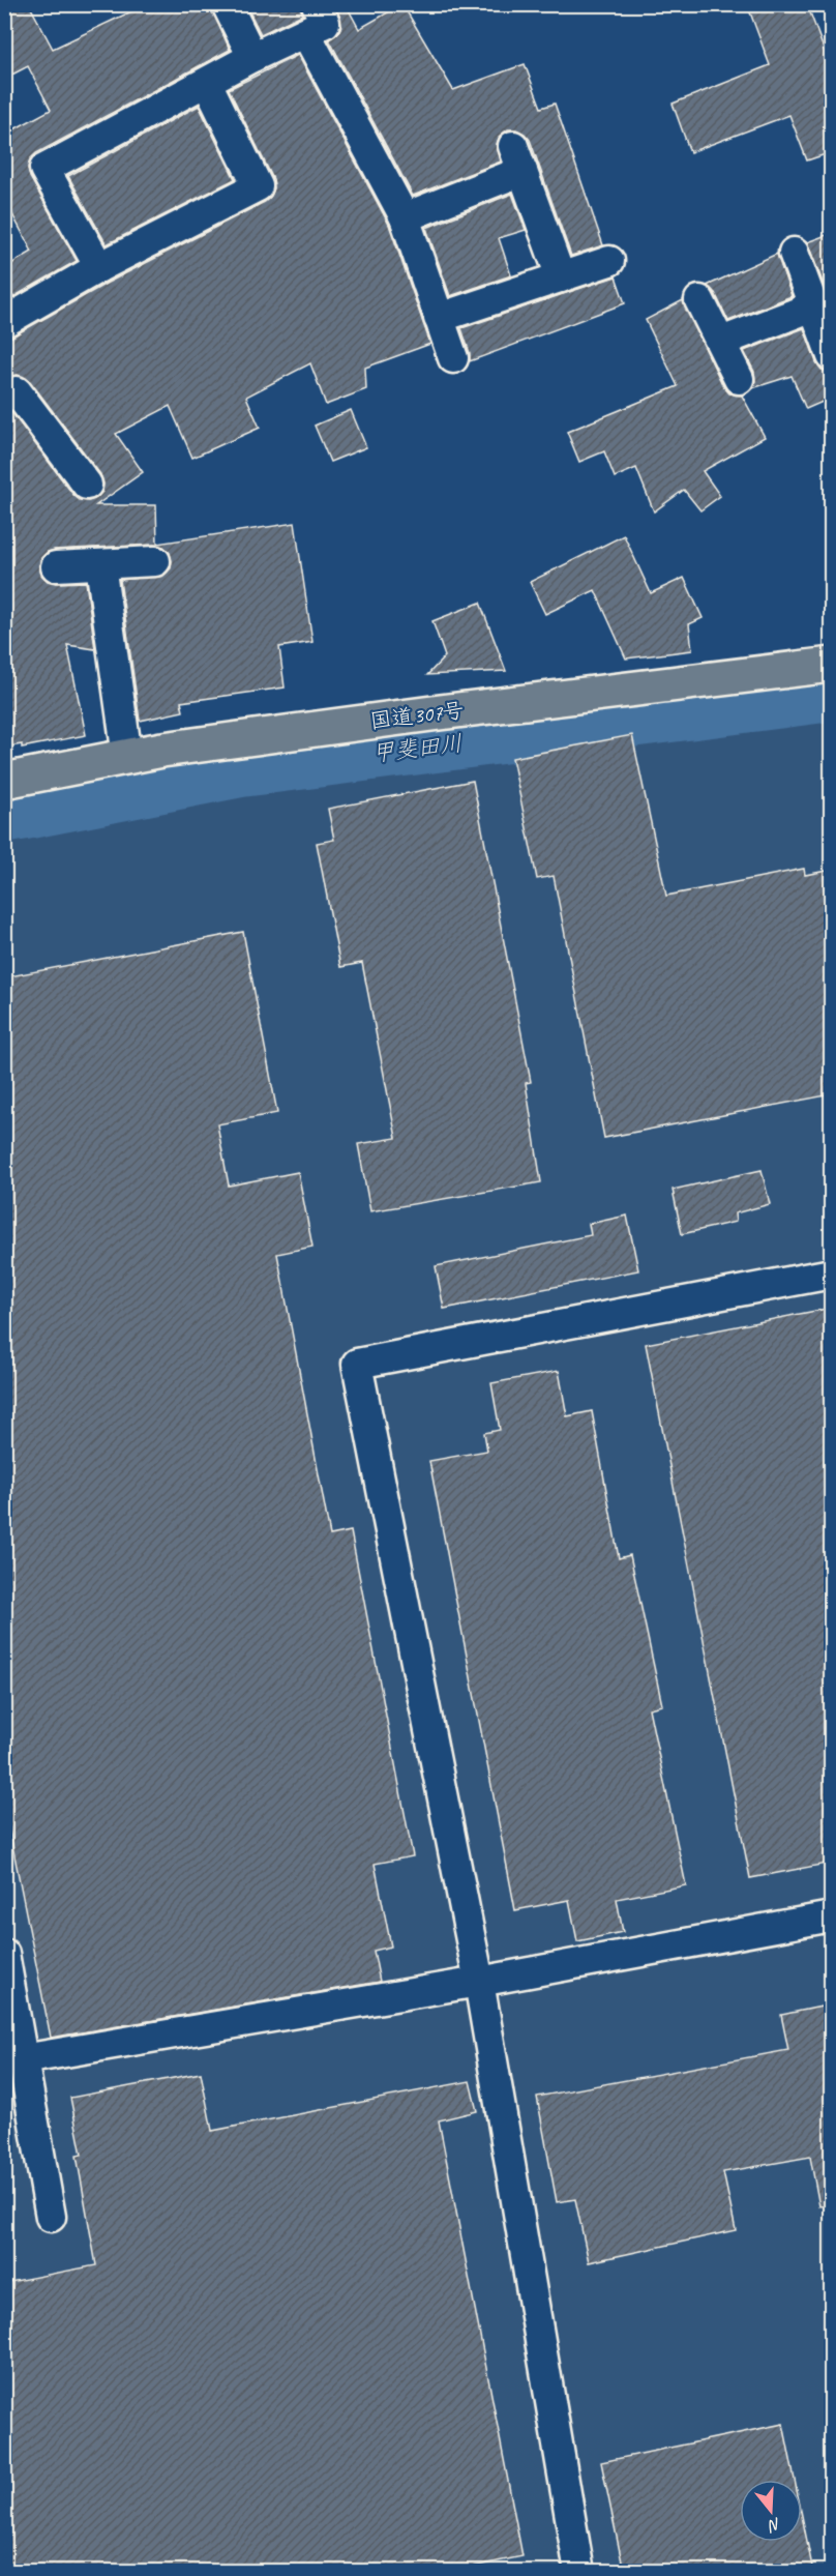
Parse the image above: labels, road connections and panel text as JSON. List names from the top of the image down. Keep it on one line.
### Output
{"streets":{"highway":["国道307号"]},"water":["甲斐田川"],"north":"bottom"}
